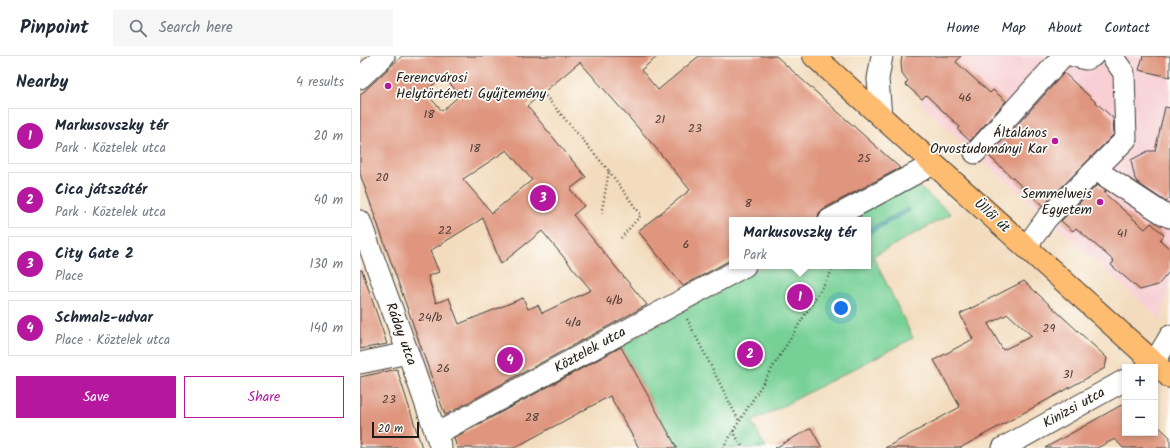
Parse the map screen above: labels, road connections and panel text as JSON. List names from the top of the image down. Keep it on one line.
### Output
{"streets":{"main road":["Üllői út"],"street":["Ráday utca","Köztelek utca","Kinizsi utca"]},"crossings":[["Ráday utca","Köztelek utca"]],"places":["Ferencvárosi Helytörténeti Gyűjtemény","Általános Orvostudományi Kar","Semmelweis Egyetem"],"house_numbers":["46","18","21","23","18","25","20","8","22","41","6","4/b","24/b","4/a","29","26","31","23","28"],"scale_bar":"20 m","page":{"header":"Pinpoint","search":"Search here","nav":["Home","Map","About","Contact"],"heading":["Nearby","4 results"],"list":[{"mark":"1","name":"Markusovszky tér","note":"Park · Köztelek utca","value":"20 m"},{"mark":"2","name":"Cica játszótér","note":"Park · Köztelek utca","value":"40 m"},{"mark":"3","name":"City Gate 2","note":"Place","value":"130 m"},{"mark":"4","name":"Schmalz-udvar","note":"Place · Köztelek utca","value":"140 m"}],"pins":["3","1","2","4"],"popup":["Markusovszky tér","Park"],"buttons":["Save","Share"],"map_buttons":["+","−"],"scale":"20 m"}}
